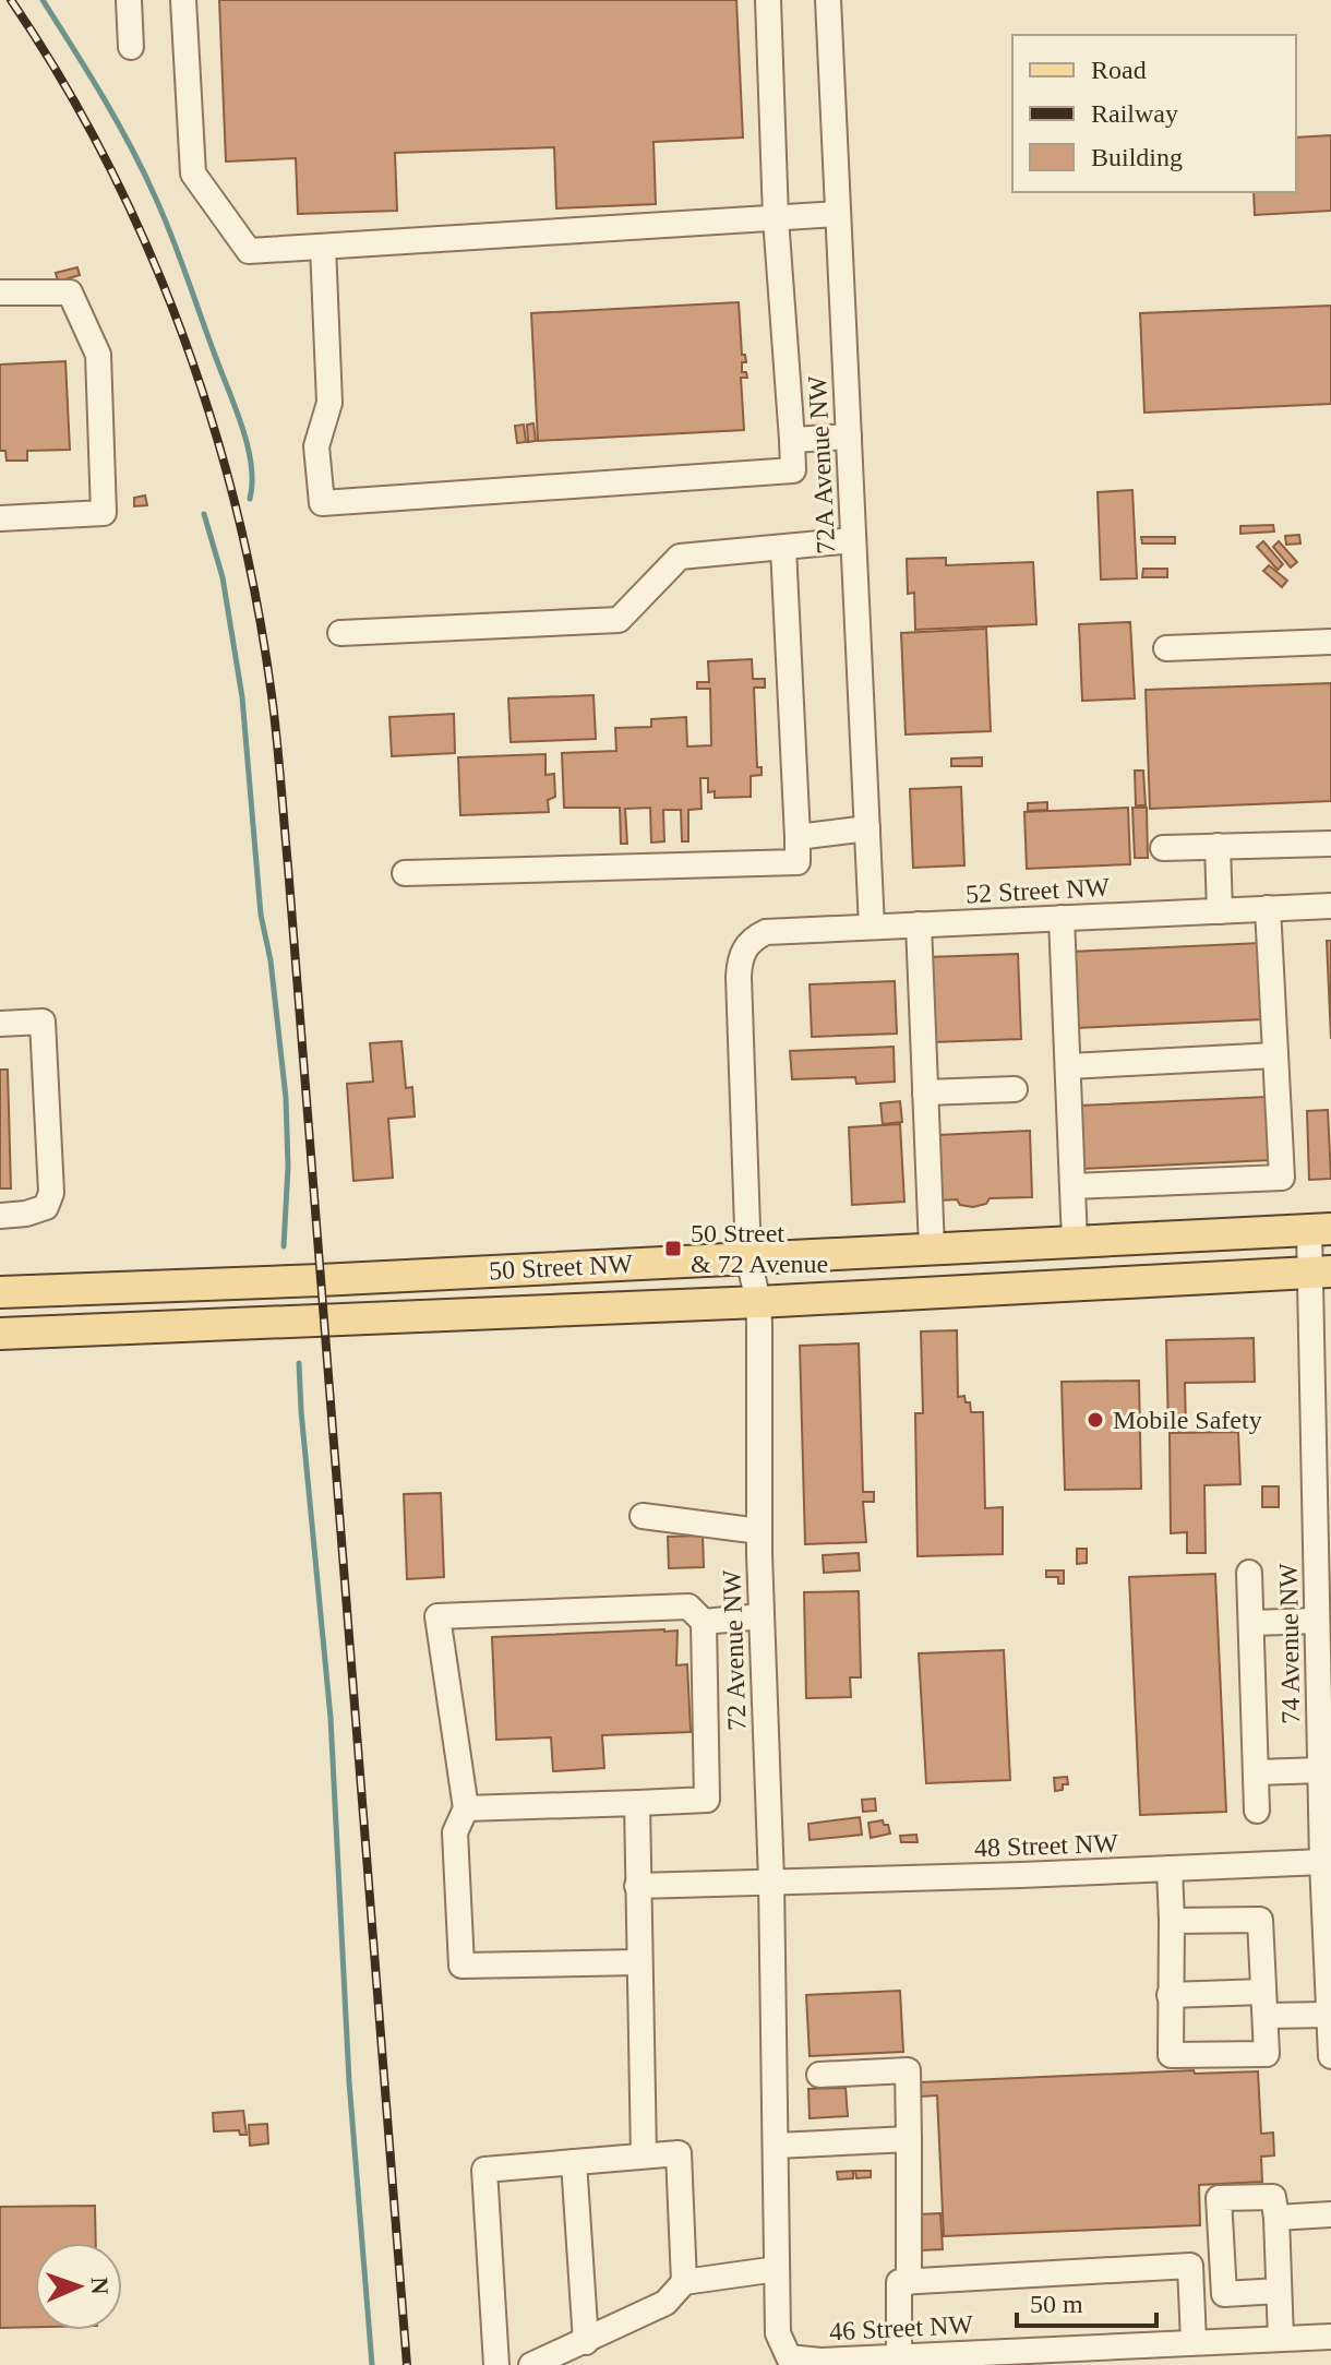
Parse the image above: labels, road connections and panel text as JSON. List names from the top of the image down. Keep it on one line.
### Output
{"streets":{"main road":["50 Street NW"],"street":["72A Avenue NW","52 Street NW","74 Avenue NW","72 Avenue NW","48 Street NW","46 Street NW"]},"crossings":[["72A Avenue NW","52 Street NW"],["52 Street NW","72 Avenue NW"],["50 Street NW","74 Avenue NW"],["50 Street NW","72 Avenue NW"],["74 Avenue NW","48 Street NW"],["72 Avenue NW","48 Street NW"],["72 Avenue NW","46 Street NW"]],"places":{"transit":["50 Street & 72 Avenue"],"other":["Mobile Safety"]},"legend":["Road","Railway","Building"],"scale_bar":"50 m","north":"right"}
